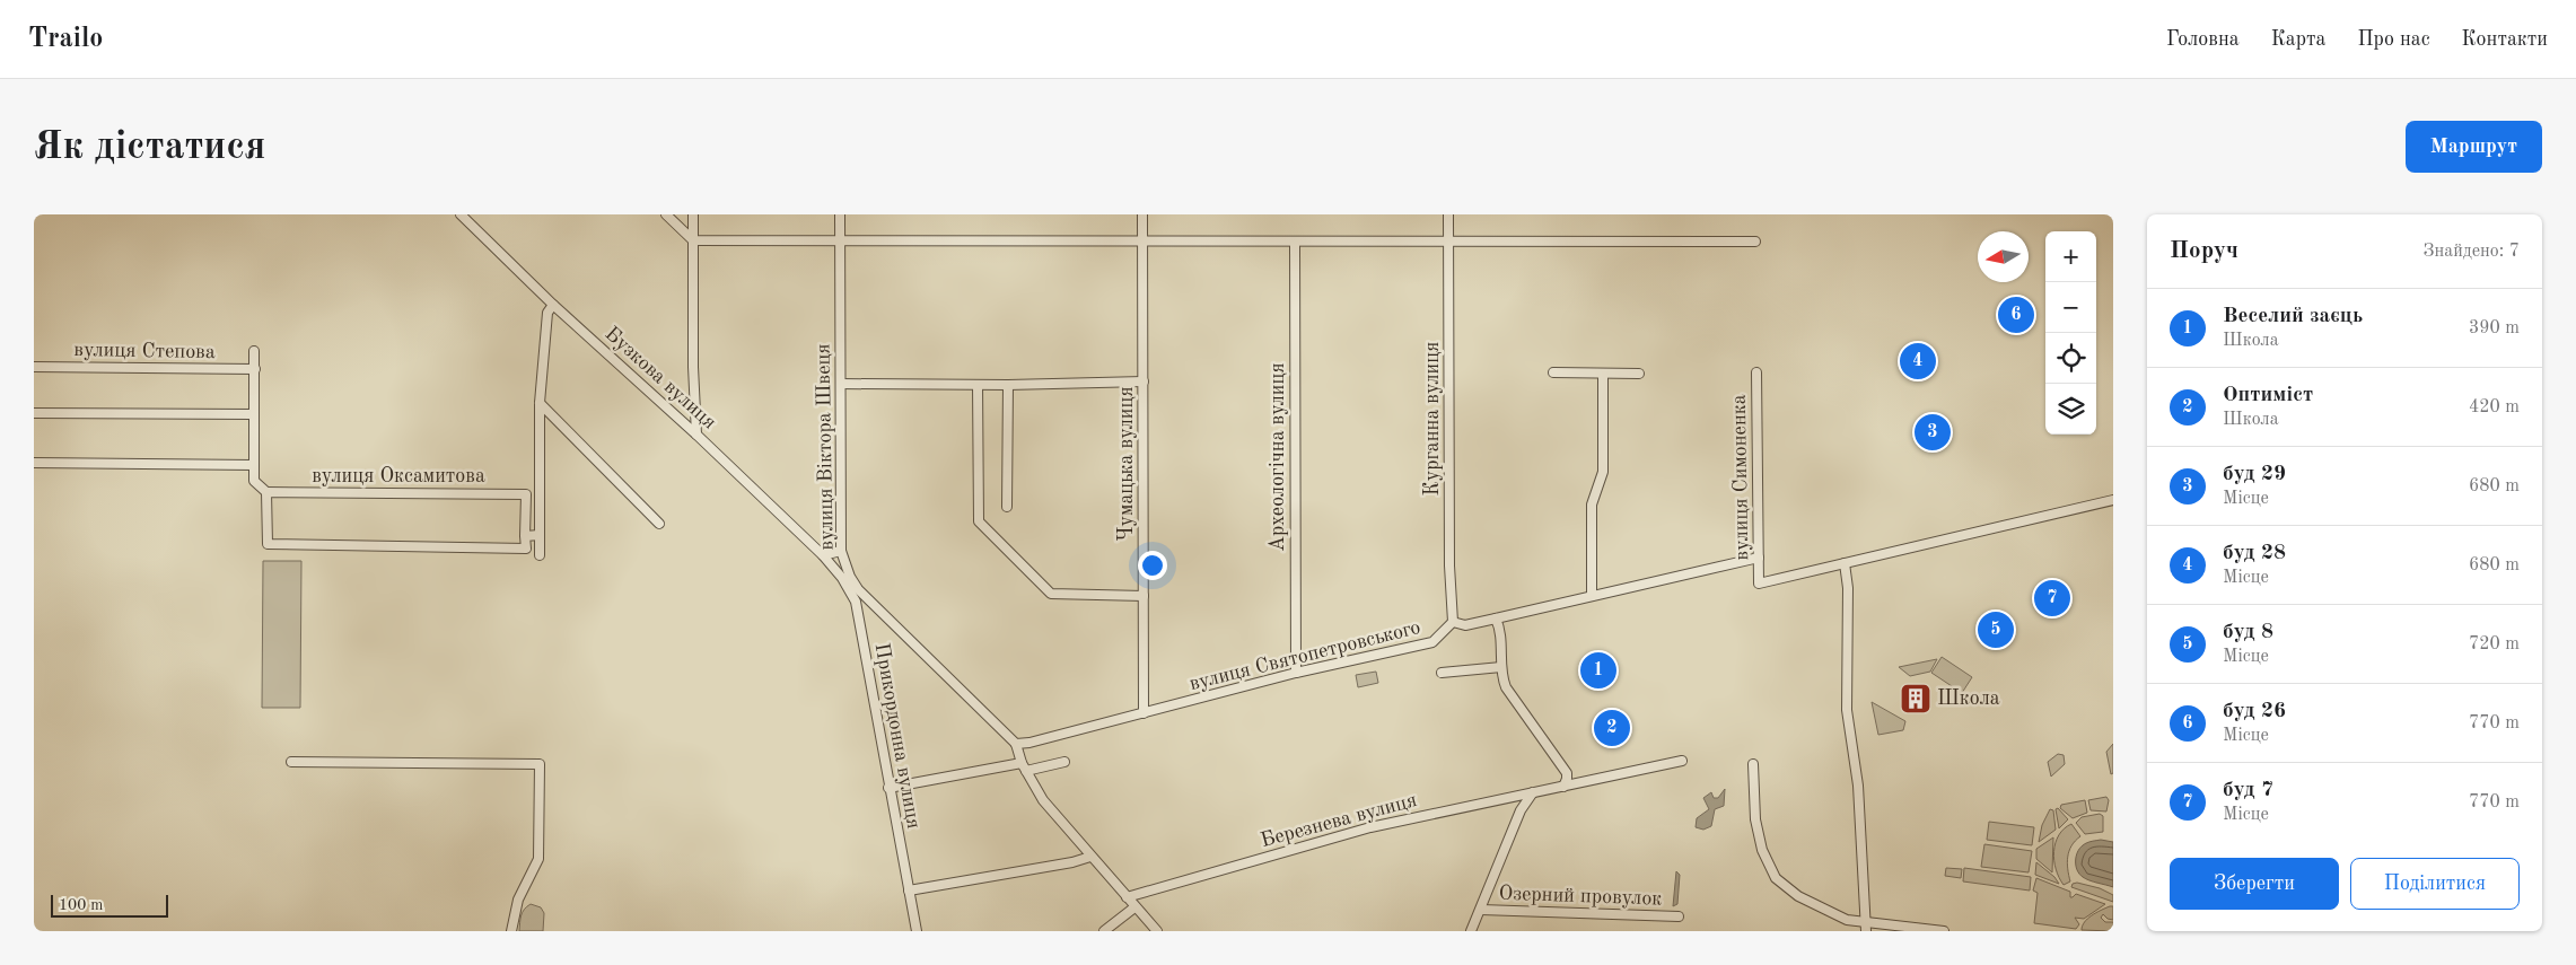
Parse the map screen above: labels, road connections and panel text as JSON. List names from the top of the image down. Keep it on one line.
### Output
{"streets":{"street":["вулиця Степова","Бузкова вулиця","Курганна вулиця","вулиця Віктора Швеця","Археологічна вулиця","Чумацька вулиця","вулиця Оксамитова","вулиця Симоненка","вулиця Святопетровського","Прикордонна вулиця","Березнева вулиця","Озерний провулок"]},"crossings":[["Бузкова вулиця","Прикордонна вулиця"],["Курганна вулиця","вулиця Святопетровського"],["вулиця Віктора Швеця","вулиця Святопетровського"],["Археологічна вулиця","вулиця Святопетровського"],["Чумацька вулиця","вулиця Святопетровського"]],"places":{"building":["Школа"]},"scale_bar":"100 m","north":"left","page":{"header":"Trailo","nav":["Головна","Карта","Про нас","Контакти"],"buttons":["Маршрут",["Зберегти","Поділитися"]],"title":"Як дістатися","heading":["Поруч","Знайдено: 7"],"map_buttons":["+","−"],"list":[{"mark":"1","name":"Веселий заєць","note":"Школа","value":"390 m"},{"mark":"2","name":"Оптиміст","note":"Школа","value":"420 m"},{"mark":"3","name":"буд 29","note":"Місце","value":"680 m"},{"mark":"4","name":"буд 28","note":"Місце","value":"680 m"},{"mark":"5","name":"буд 8","note":"Місце","value":"720 m"},{"mark":"6","name":"буд 26","note":"Місце","value":"770 m"},{"mark":"7","name":"буд 7","note":"Місце","value":"770 m"}],"pins":["6","4","3","7","5","1","2"],"scale":"100 m"}}
